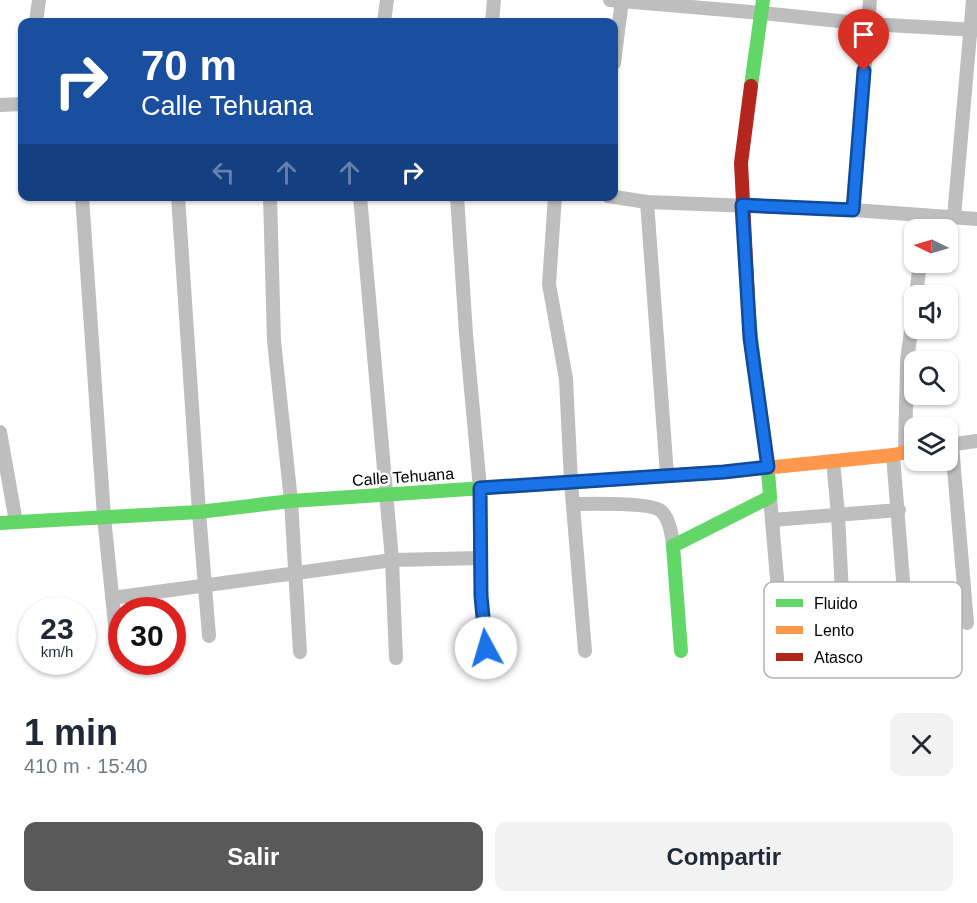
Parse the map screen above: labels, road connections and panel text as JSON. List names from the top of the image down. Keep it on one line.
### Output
{"streets":{"street":["Calle Tehuana"]},"legend":["Fluido","Lento","Atasco"],"north":"left","page":{"turn":["70 m","Calle Tehuana"],"speed":"23 km/h","limit":"30","heading":["1 min","410 m · 15:40"],"buttons":["Salir","Compartir"]}}
